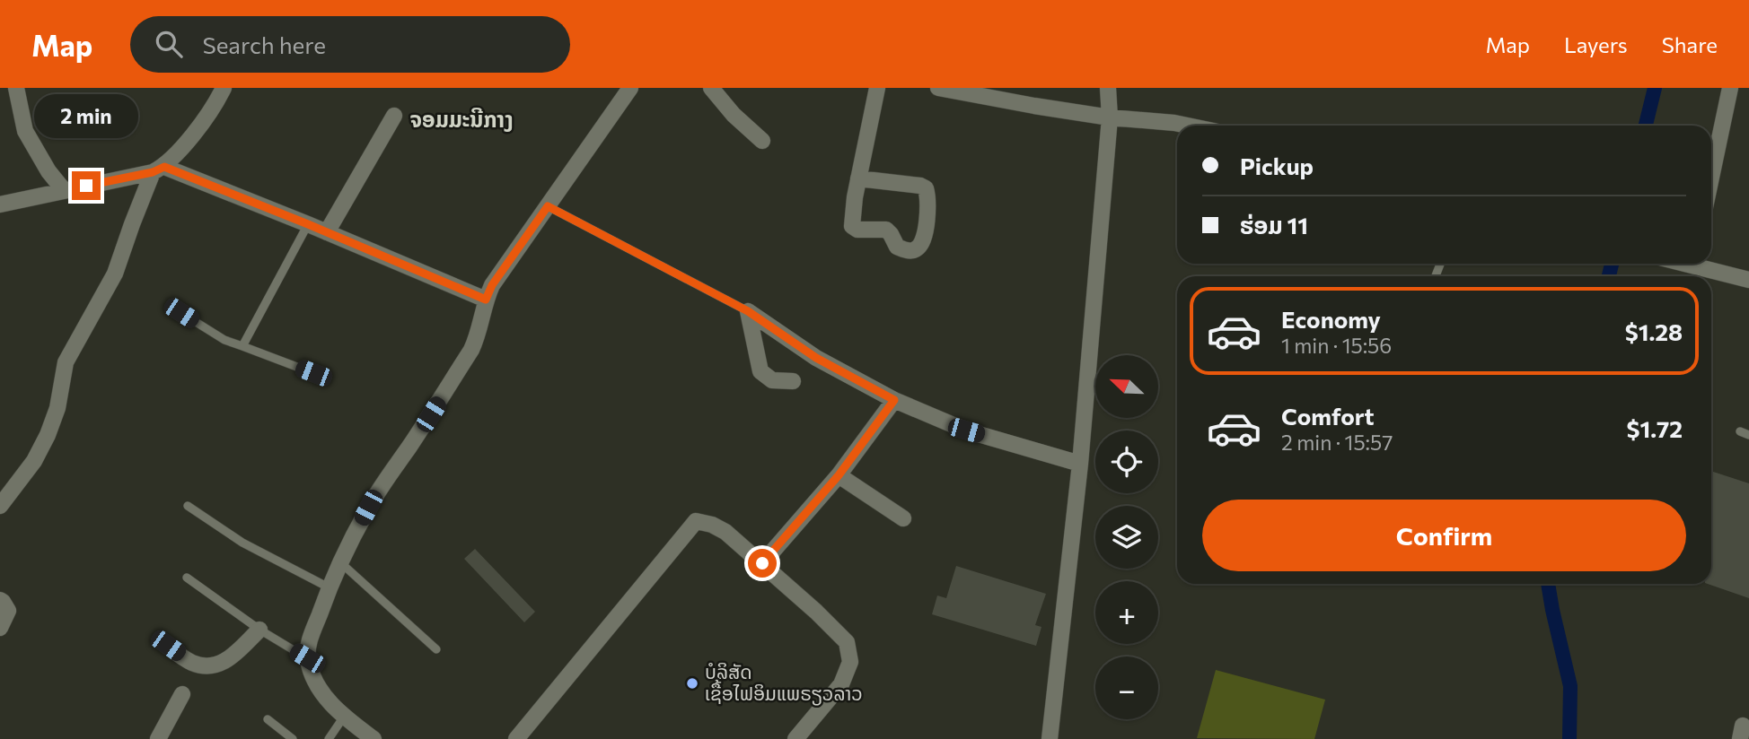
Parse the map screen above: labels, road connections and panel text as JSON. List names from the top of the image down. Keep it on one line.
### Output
{"districts":["ຈອມມະນີກາງ"],"places":["ບໍລິສັດ ເຊື້ອໄຟອິມແພຣຽວລາວ"],"north":"top left","page":{"header":"Map","search":"Search here","nav":["Map","Layers","Share"],"bubble":"2 min","banner":["Pickup","ຮ່ອມ 11"],"list":[{"name":"Economy","note":"1 min · 15:56","value":"$1.28"},{"name":"Comfort","note":"2 min · 15:57","value":"$1.72"}],"map_buttons":["+","−"],"buttons":"Confirm"}}
